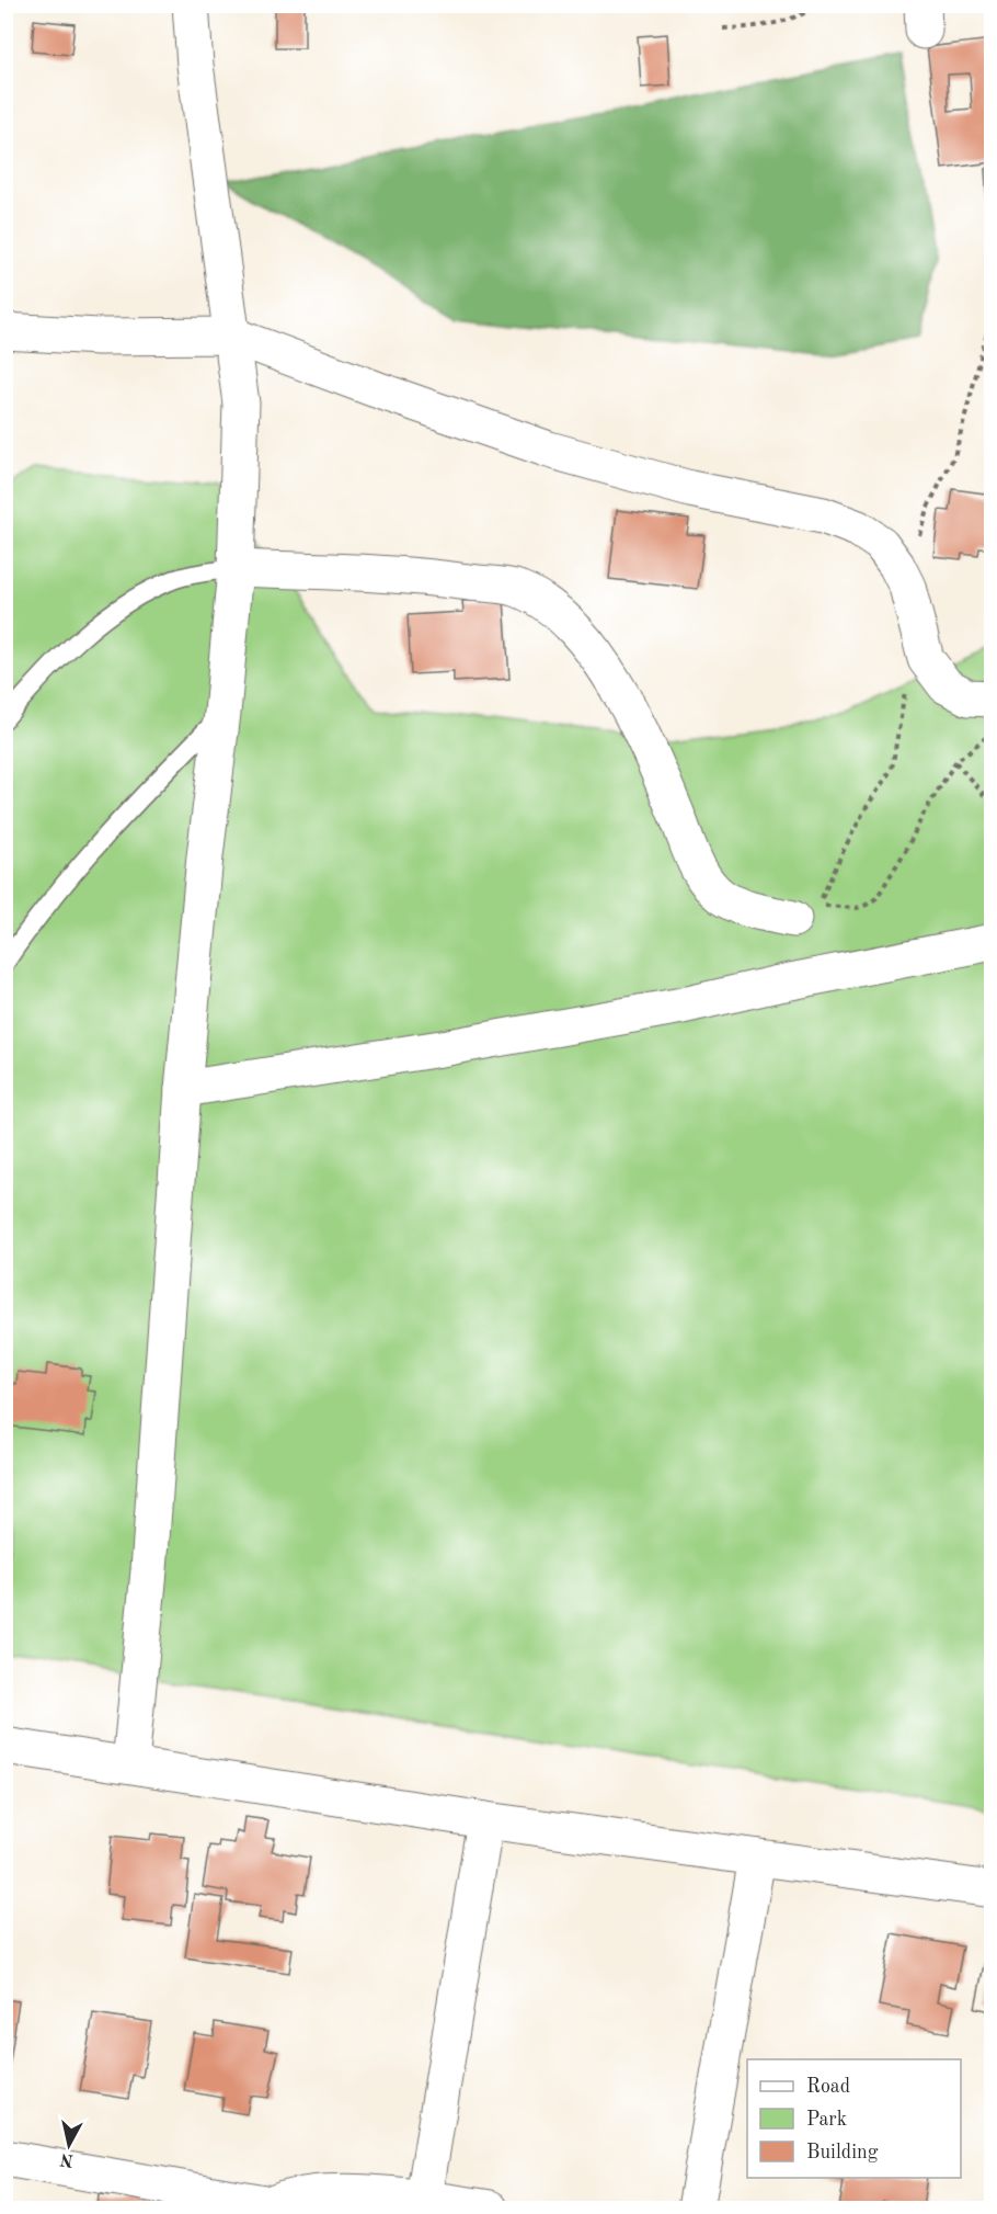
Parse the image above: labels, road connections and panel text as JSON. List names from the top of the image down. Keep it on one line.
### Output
{"legend":["Road","Park","Building"],"north":"bottom"}
